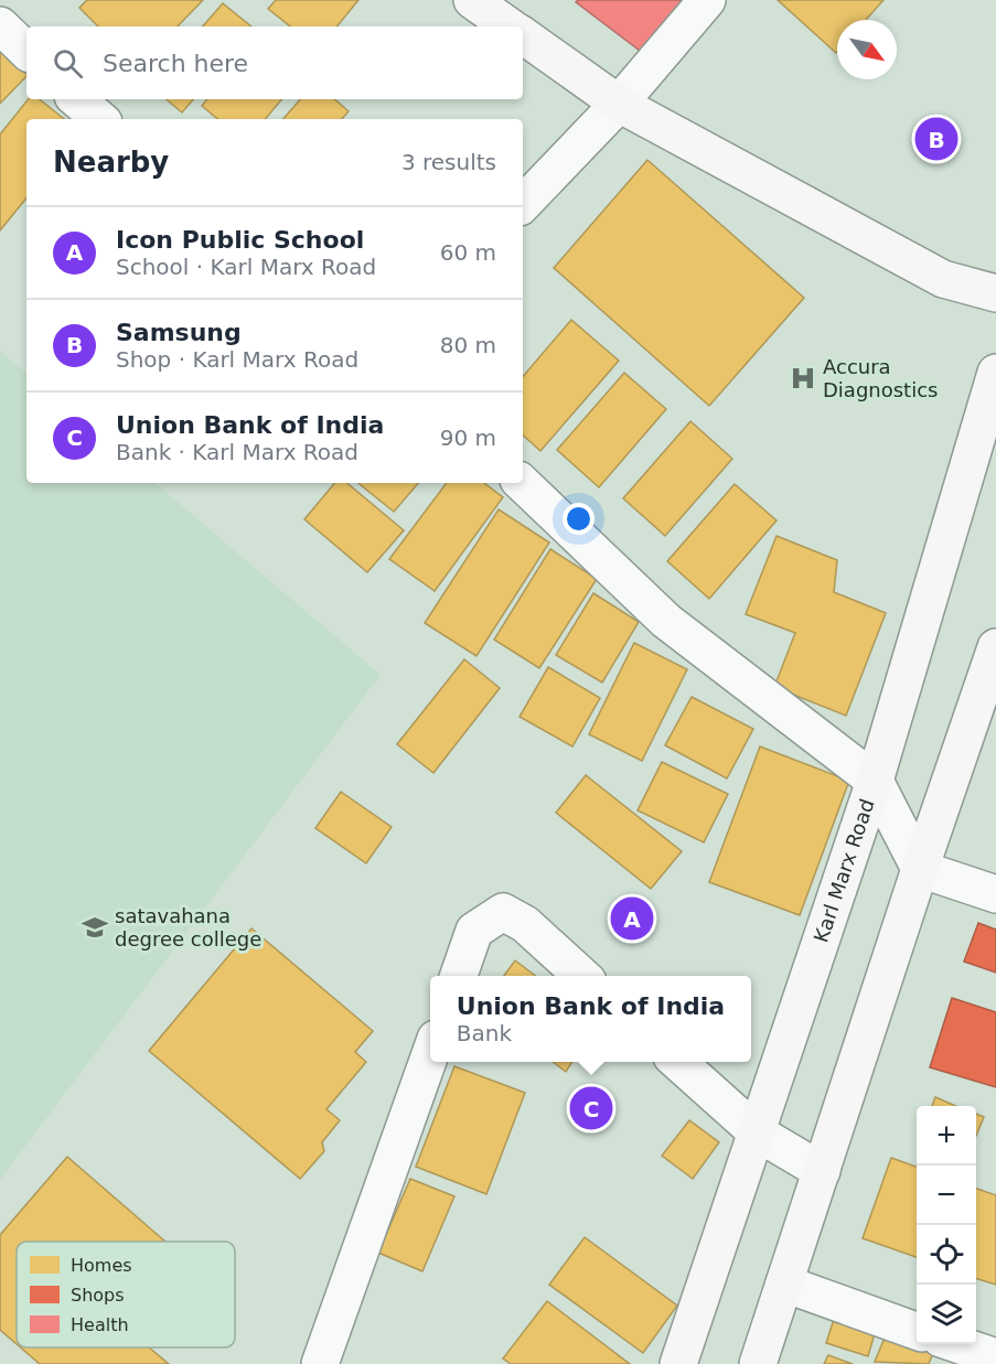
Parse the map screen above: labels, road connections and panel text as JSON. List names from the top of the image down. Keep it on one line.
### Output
{"streets":{"main road":["Karl Marx Road"]},"places":{"hospital":["Accura Diagnostics"],"school or university":["satavahana degree college"]},"legend":["Homes","Shops","Health"],"north":"bottom right","page":{"search":"Search here","pins":["B","A","C"],"heading":["Nearby","3 results"],"list":[{"mark":"A","name":"Icon Public School","note":"School · Karl Marx Road","value":"60 m"},{"mark":"B","name":"Samsung","note":"Shop · Karl Marx Road","value":"80 m"},{"mark":"C","name":"Union Bank of India","note":"Bank · Karl Marx Road","value":"90 m"}],"popup":["Union Bank of India","Bank"],"map_buttons":["+","−"]}}
